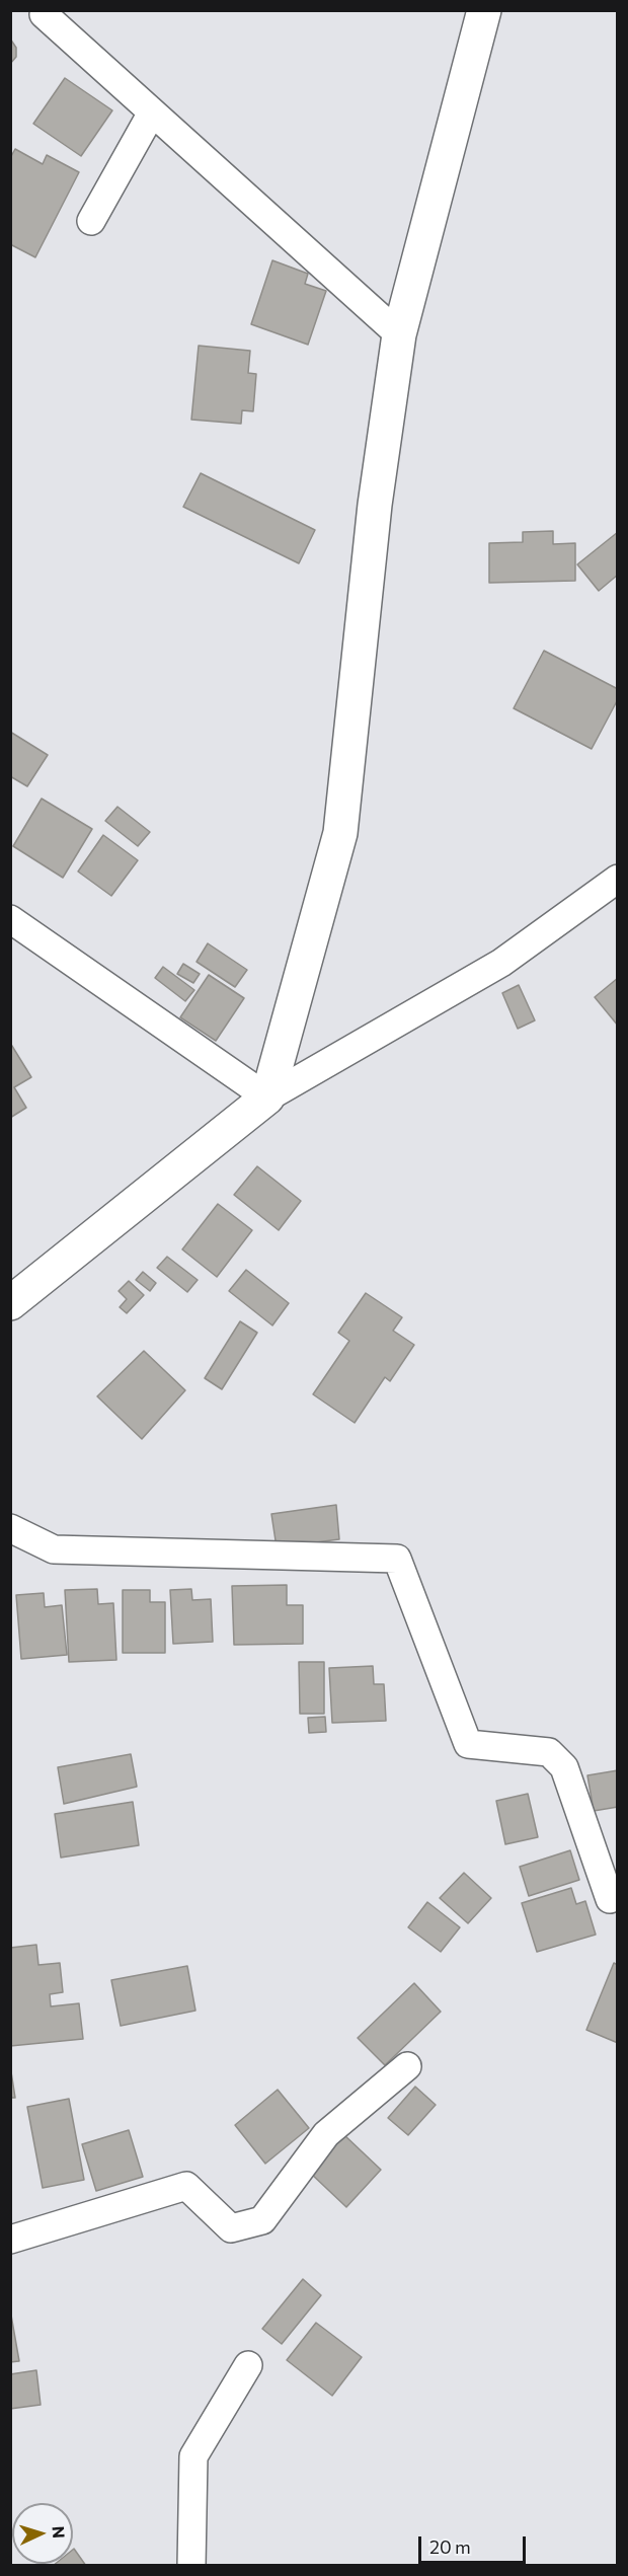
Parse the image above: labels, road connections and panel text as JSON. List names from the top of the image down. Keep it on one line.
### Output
{"scale_bar":"20 m","north":"right"}
